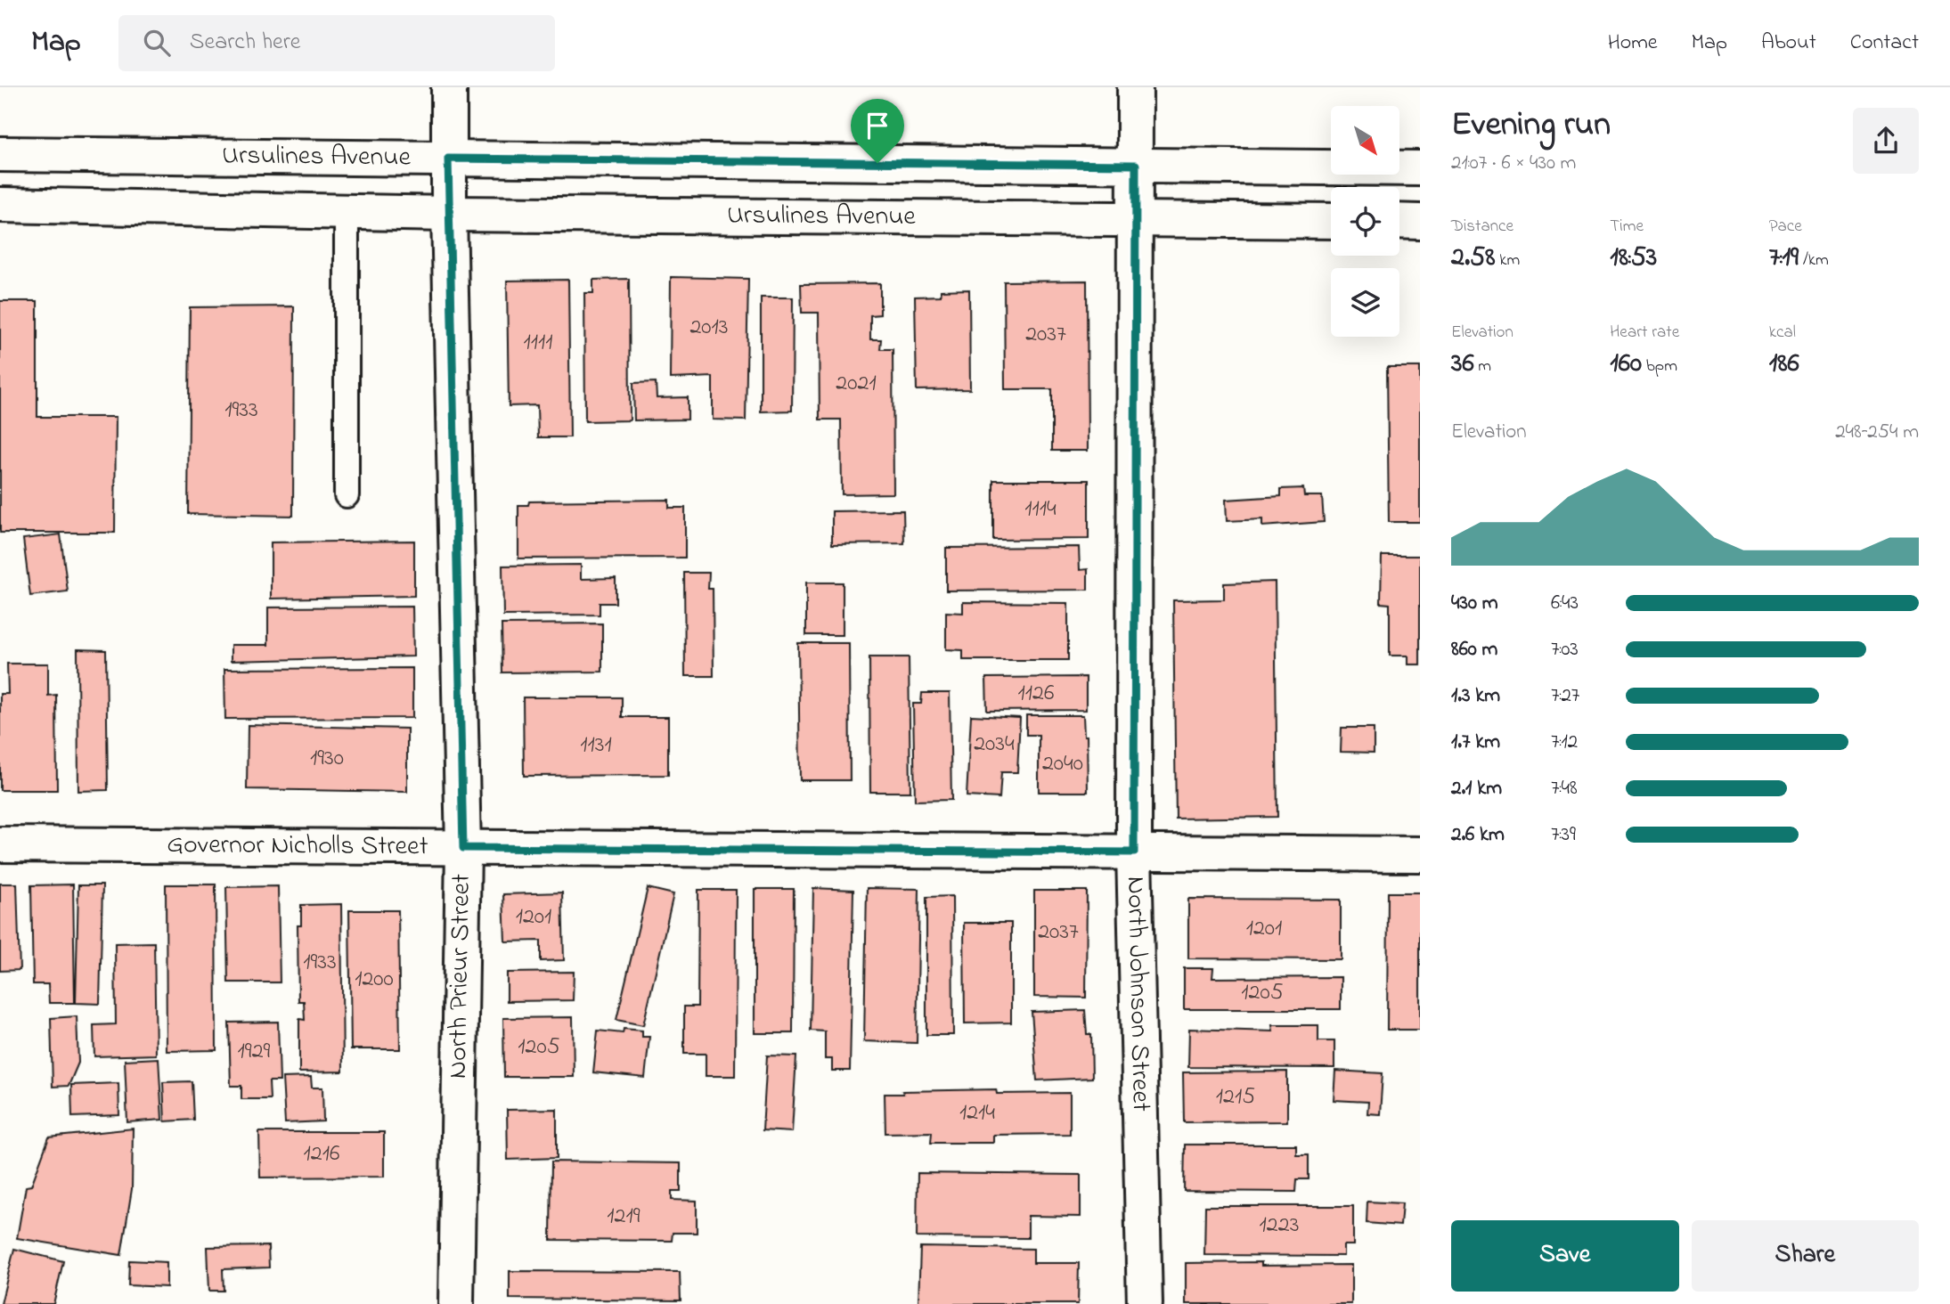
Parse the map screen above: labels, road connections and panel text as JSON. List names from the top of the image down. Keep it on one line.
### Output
{"streets":{"street":["Ursulines Avenue","Governor Nicholls Street","North Prieur Street","North Johnson Street"]},"crossings":[["Ursulines Avenue","North Prieur Street"],["Ursulines Avenue","North Johnson Street"],["Governor Nicholls Street","North Prieur Street"],["Governor Nicholls Street","North Johnson Street"]],"house_numbers":["2013","2037","1111","2021","1933","1114","1126","2034","1131","1930","2040","1201","1201","2037","1933","1200","1205","1205","1929","1215","1214","1216","1219","1223"],"north":"bottom right","page":{"header":"Map","search":"Search here","nav":["Home","Map","About","Contact"],"heading":["Evening run","21:07 · 6 × 430 m"],"stats":[["Distance","2.58 km"],["Time","18:53"],["Pace","7:19 /km"],["Elevation","36 m"],["Heart rate","160 bpm"],["kcal","186"]],"chart":["Elevation","248–254 m"],"list":[{"name":"430 m","note":"6:43"},{"name":"860 m","note":"7:03"},{"name":"1.3 km","note":"7:27"},{"name":"1.7 km","note":"7:12"},{"name":"2.1 km","note":"7:48"},{"name":"2.6 km","note":"7:39"}],"buttons":["Save","Share"]}}
